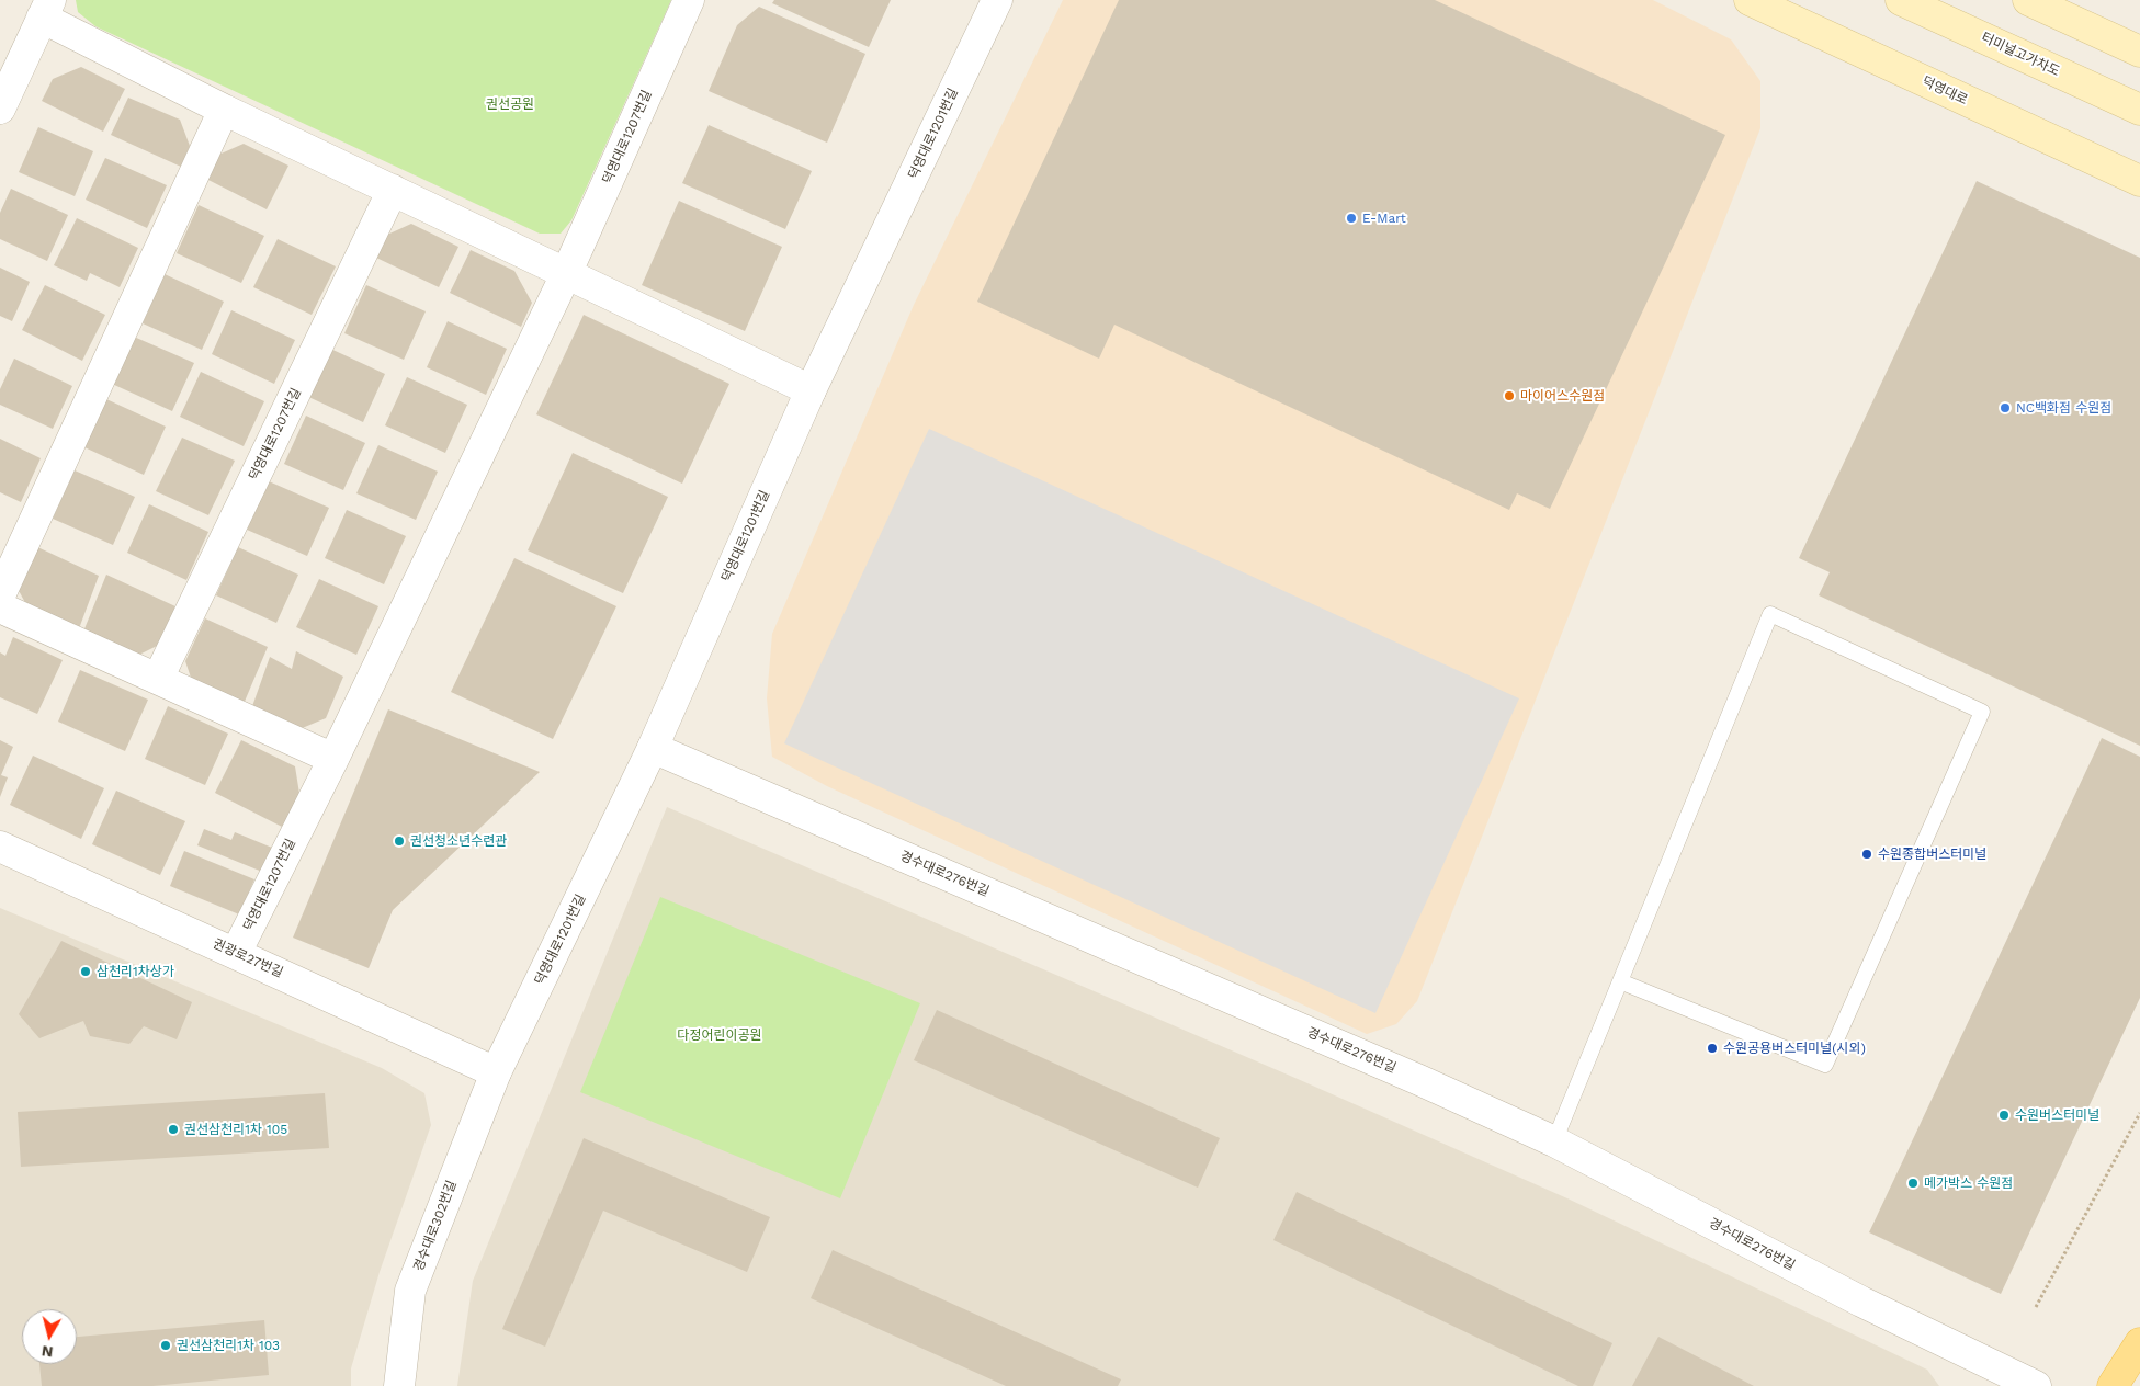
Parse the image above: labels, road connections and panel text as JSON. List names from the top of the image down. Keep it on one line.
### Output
{"streets":{"main road":["터미널고가차도","덕영대로"],"street":["덕영대로1201번길","덕영대로1207번길","경수대로276번길","권광로27번길","경수대로302번길"]},"crossings":[["덕영대로1201번길","경수대로276번길"],["덕영대로1201번길","권광로27번길"],["덕영대로1201번길","경수대로302번길"],["덕영대로1207번길","권광로27번길"],["권광로27번길","경수대로302번길"]],"parks":["권선공원","다정어린이공원"],"places":["E-Mart","마이어스수원점","NC백화점 수원점","권선청소년수련관","수원종합버스터미널","삼천리1차상가","수원공용버스터미널(시외)","수원버스터미널","권선삼천리1차 105","메가박스 수원점","권선삼천리1차 103"],"north":"bottom"}
